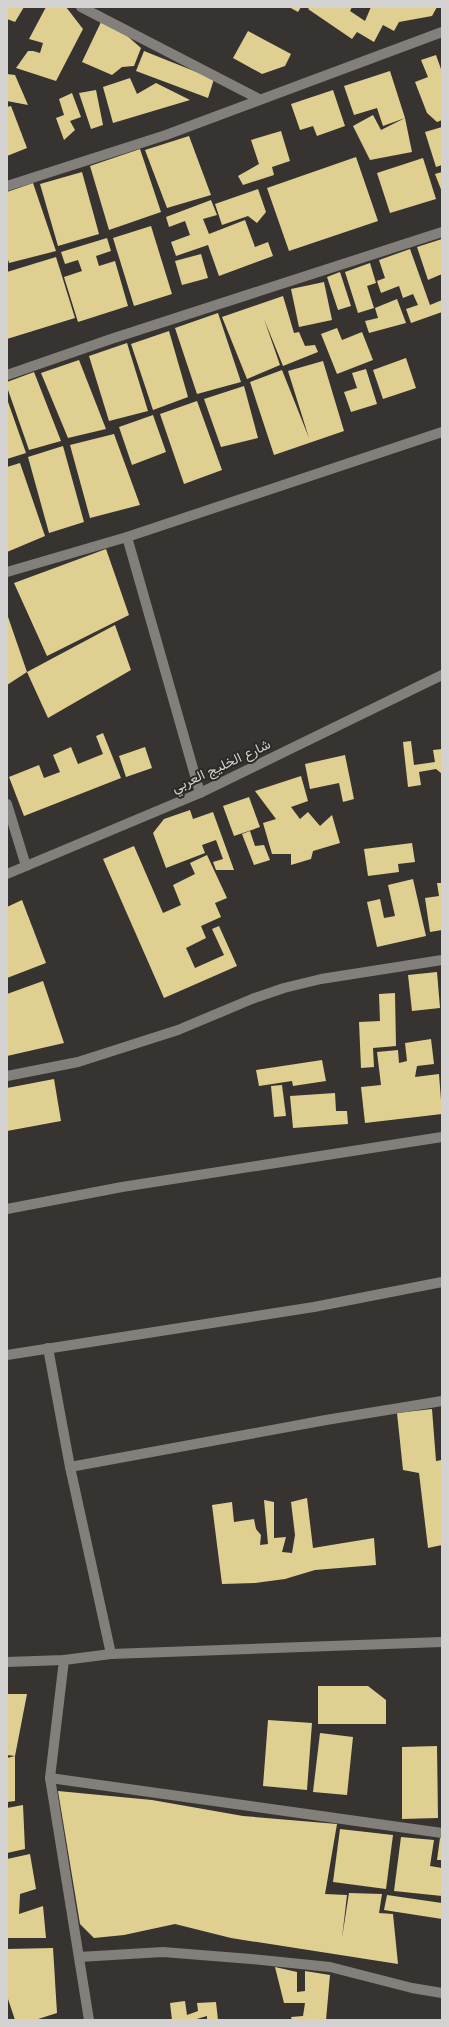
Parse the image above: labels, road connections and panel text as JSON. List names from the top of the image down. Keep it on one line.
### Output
{"streets":{"street":["شارع الخليج العربي"]}}
